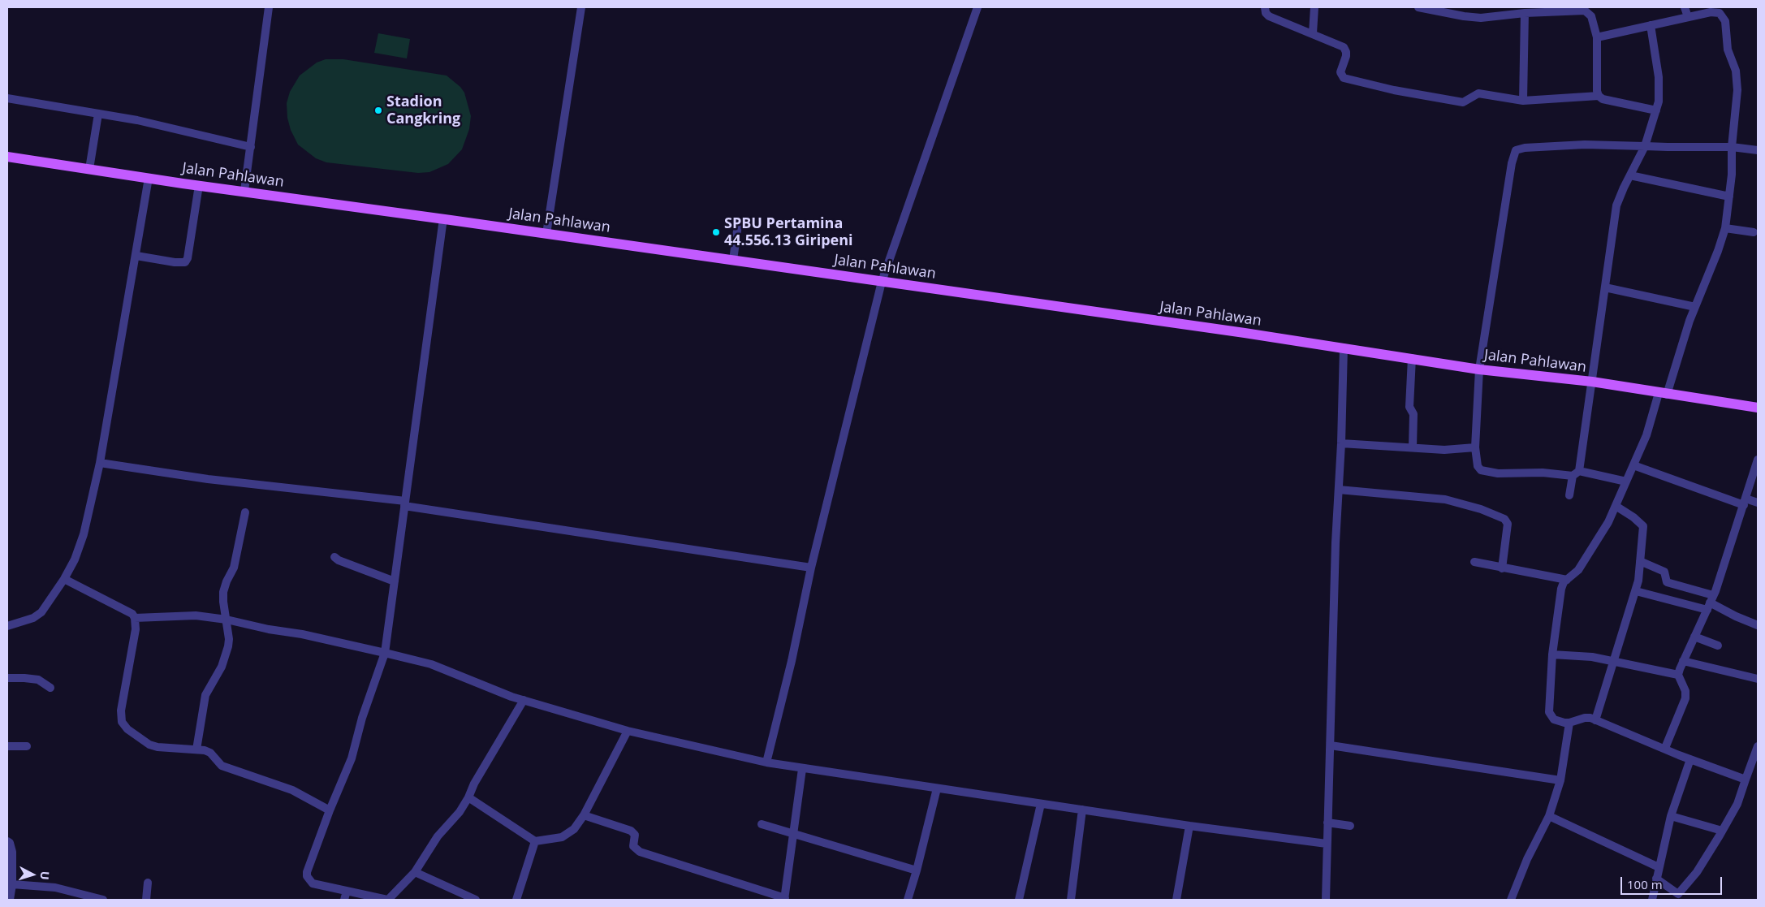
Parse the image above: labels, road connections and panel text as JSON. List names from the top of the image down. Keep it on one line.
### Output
{"streets":{"main road":["Jalan Pahlawan"]},"places":["Stadion Cangkring","SPBU Pertamina 44.556.13 Giripeni"],"scale_bar":"100 m","north":"right"}
